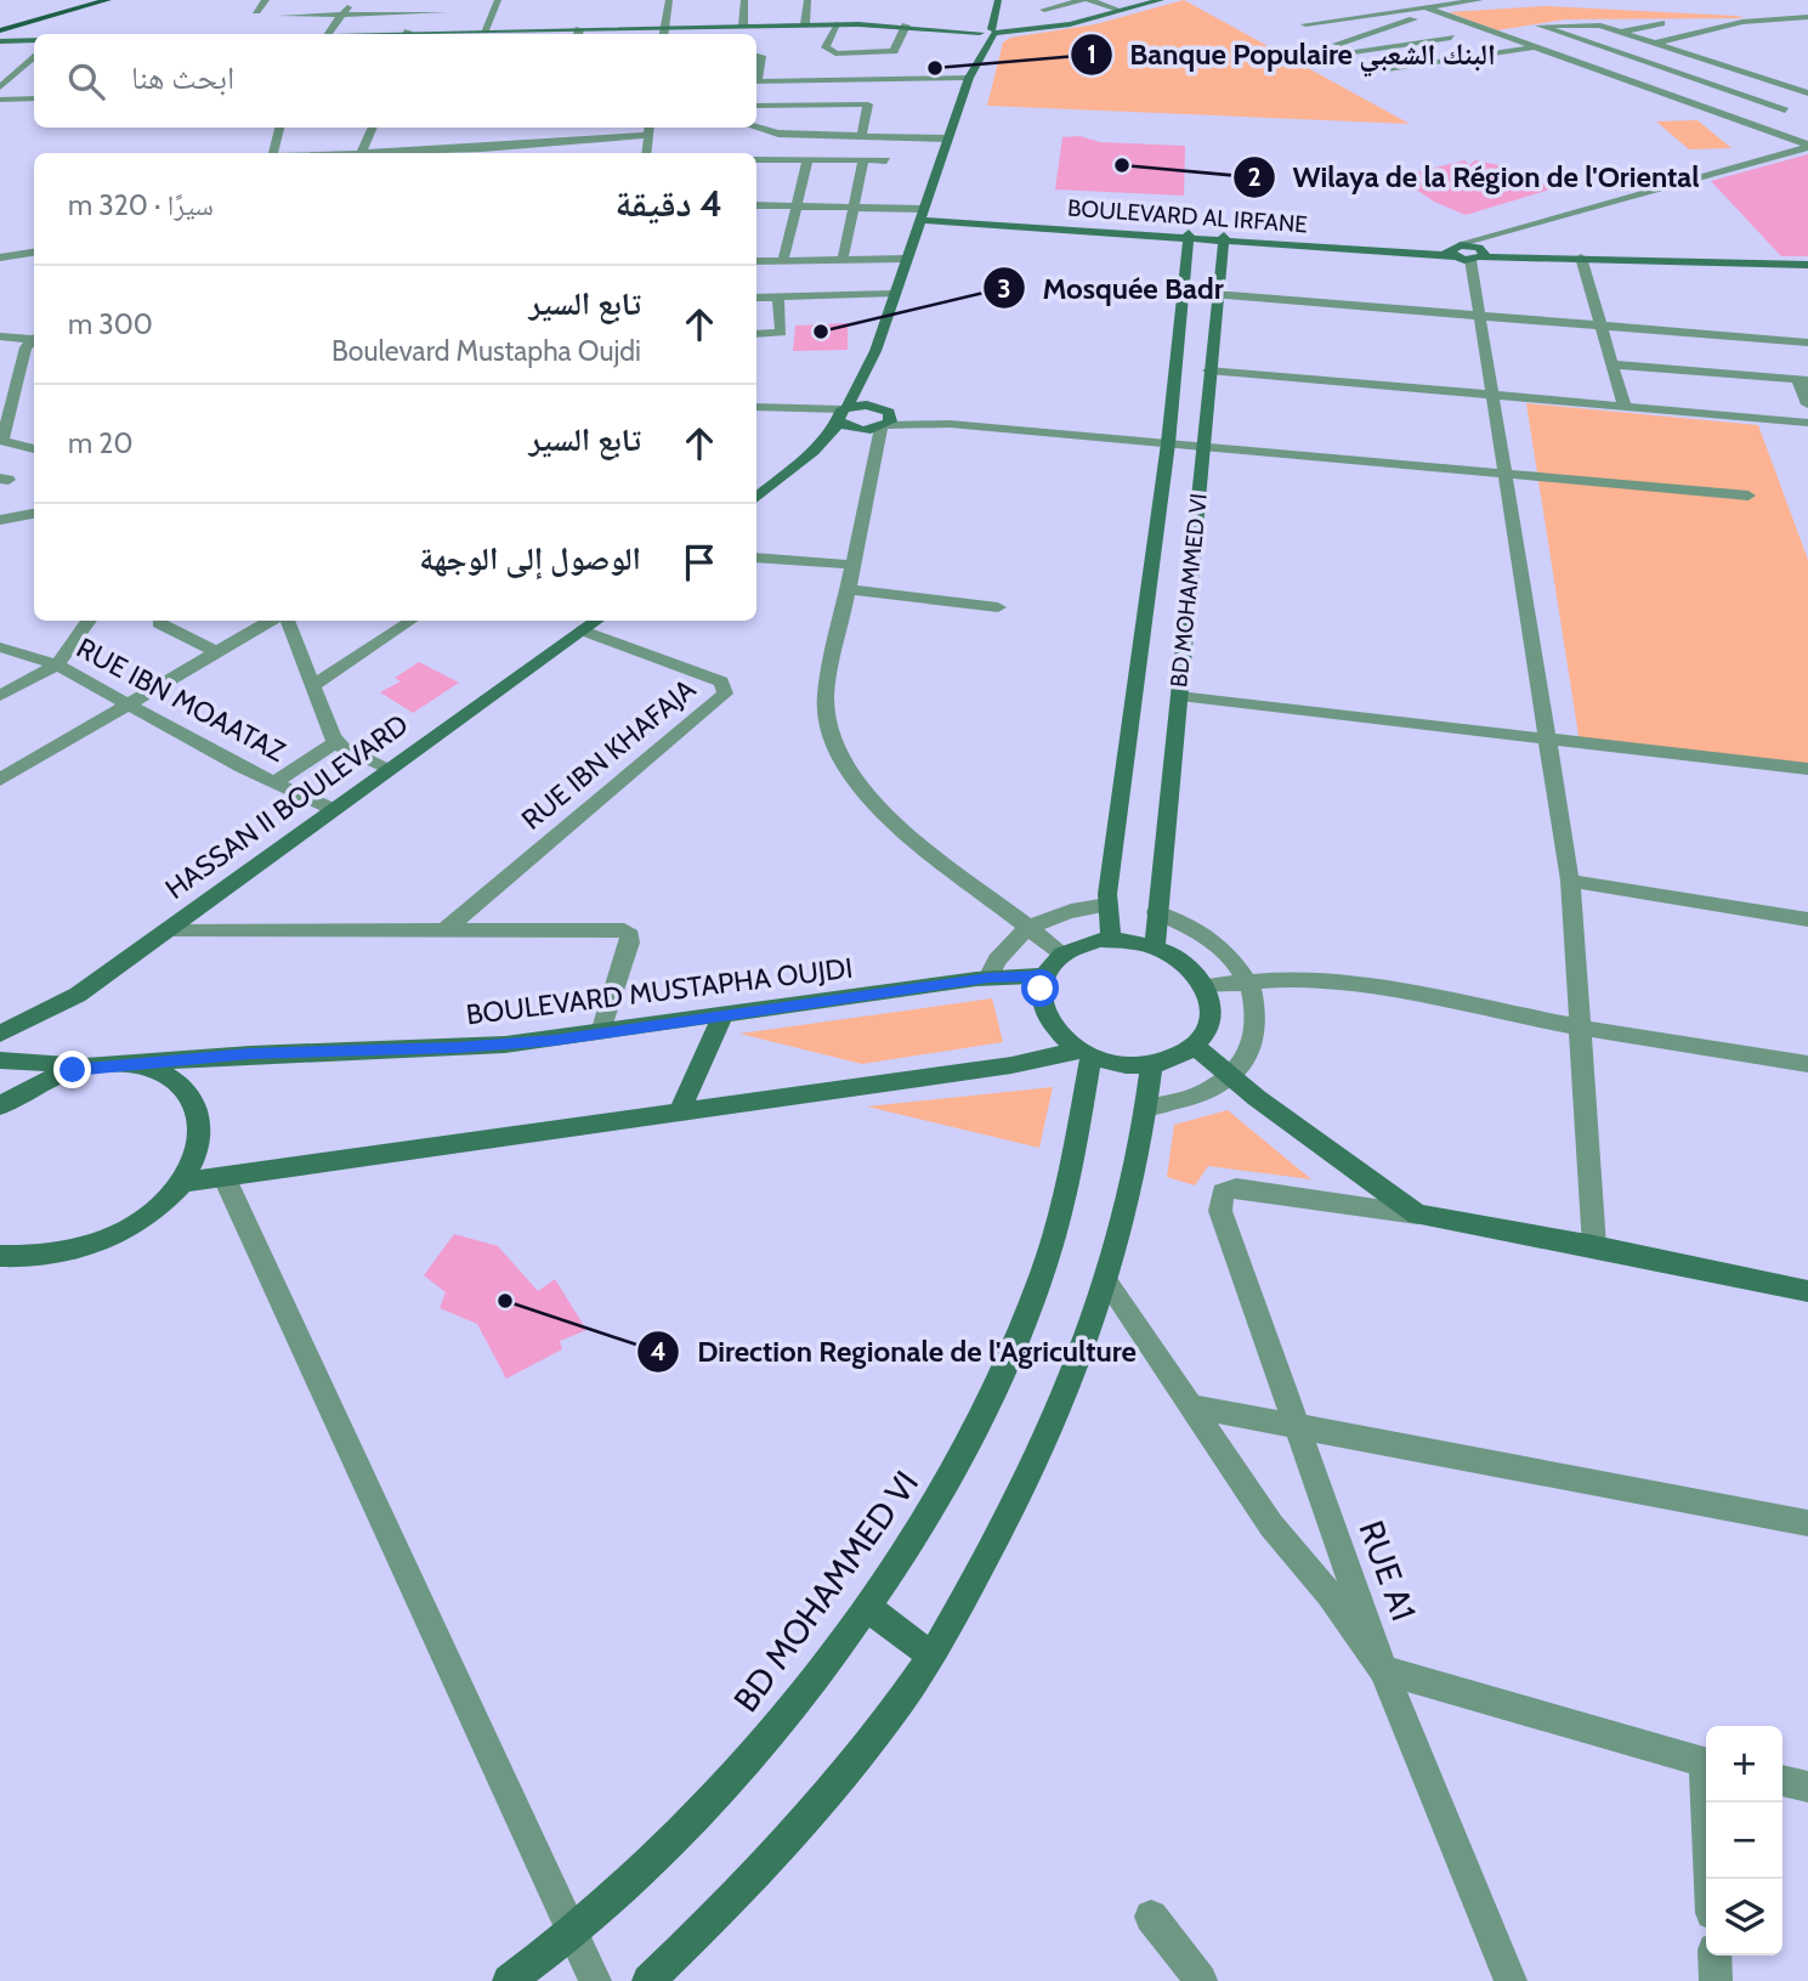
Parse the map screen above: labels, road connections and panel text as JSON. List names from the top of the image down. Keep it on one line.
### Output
{"streets":{"street":["BOULEVARD AL IRFANE","BD MOHAMMED VI","RUE IBN MOAATAZ","RUE IBN KHAFAJA","HASSAN II BOULEVARD","BOULEVARD MUSTAPHA OUJDI","RUE A1"]},"crossings":[["BOULEVARD AL IRFANE","BD MOHAMMED VI"],["BD MOHAMMED VI","BOULEVARD MUSTAPHA OUJDI"],["RUE IBN MOAATAZ","HASSAN II BOULEVARD"],["RUE IBN KHAFAJA","HASSAN II BOULEVARD"]],"places":["Banque Populaire البنك الشعبي","Wilaya de la Région de l'Oriental","Mosquée Badr","Direction Regionale de l'Agriculture"],"page":{"search":"ابحث هنا","heading":["4 دقيقة","سيرًا · 320 m"],"list":[["تابع السير","Boulevard Mustapha Oujdi","300 m"],["تابع السير","20 m"],"الوصول إلى الوجهة"],"map_buttons":["+","−"]}}
